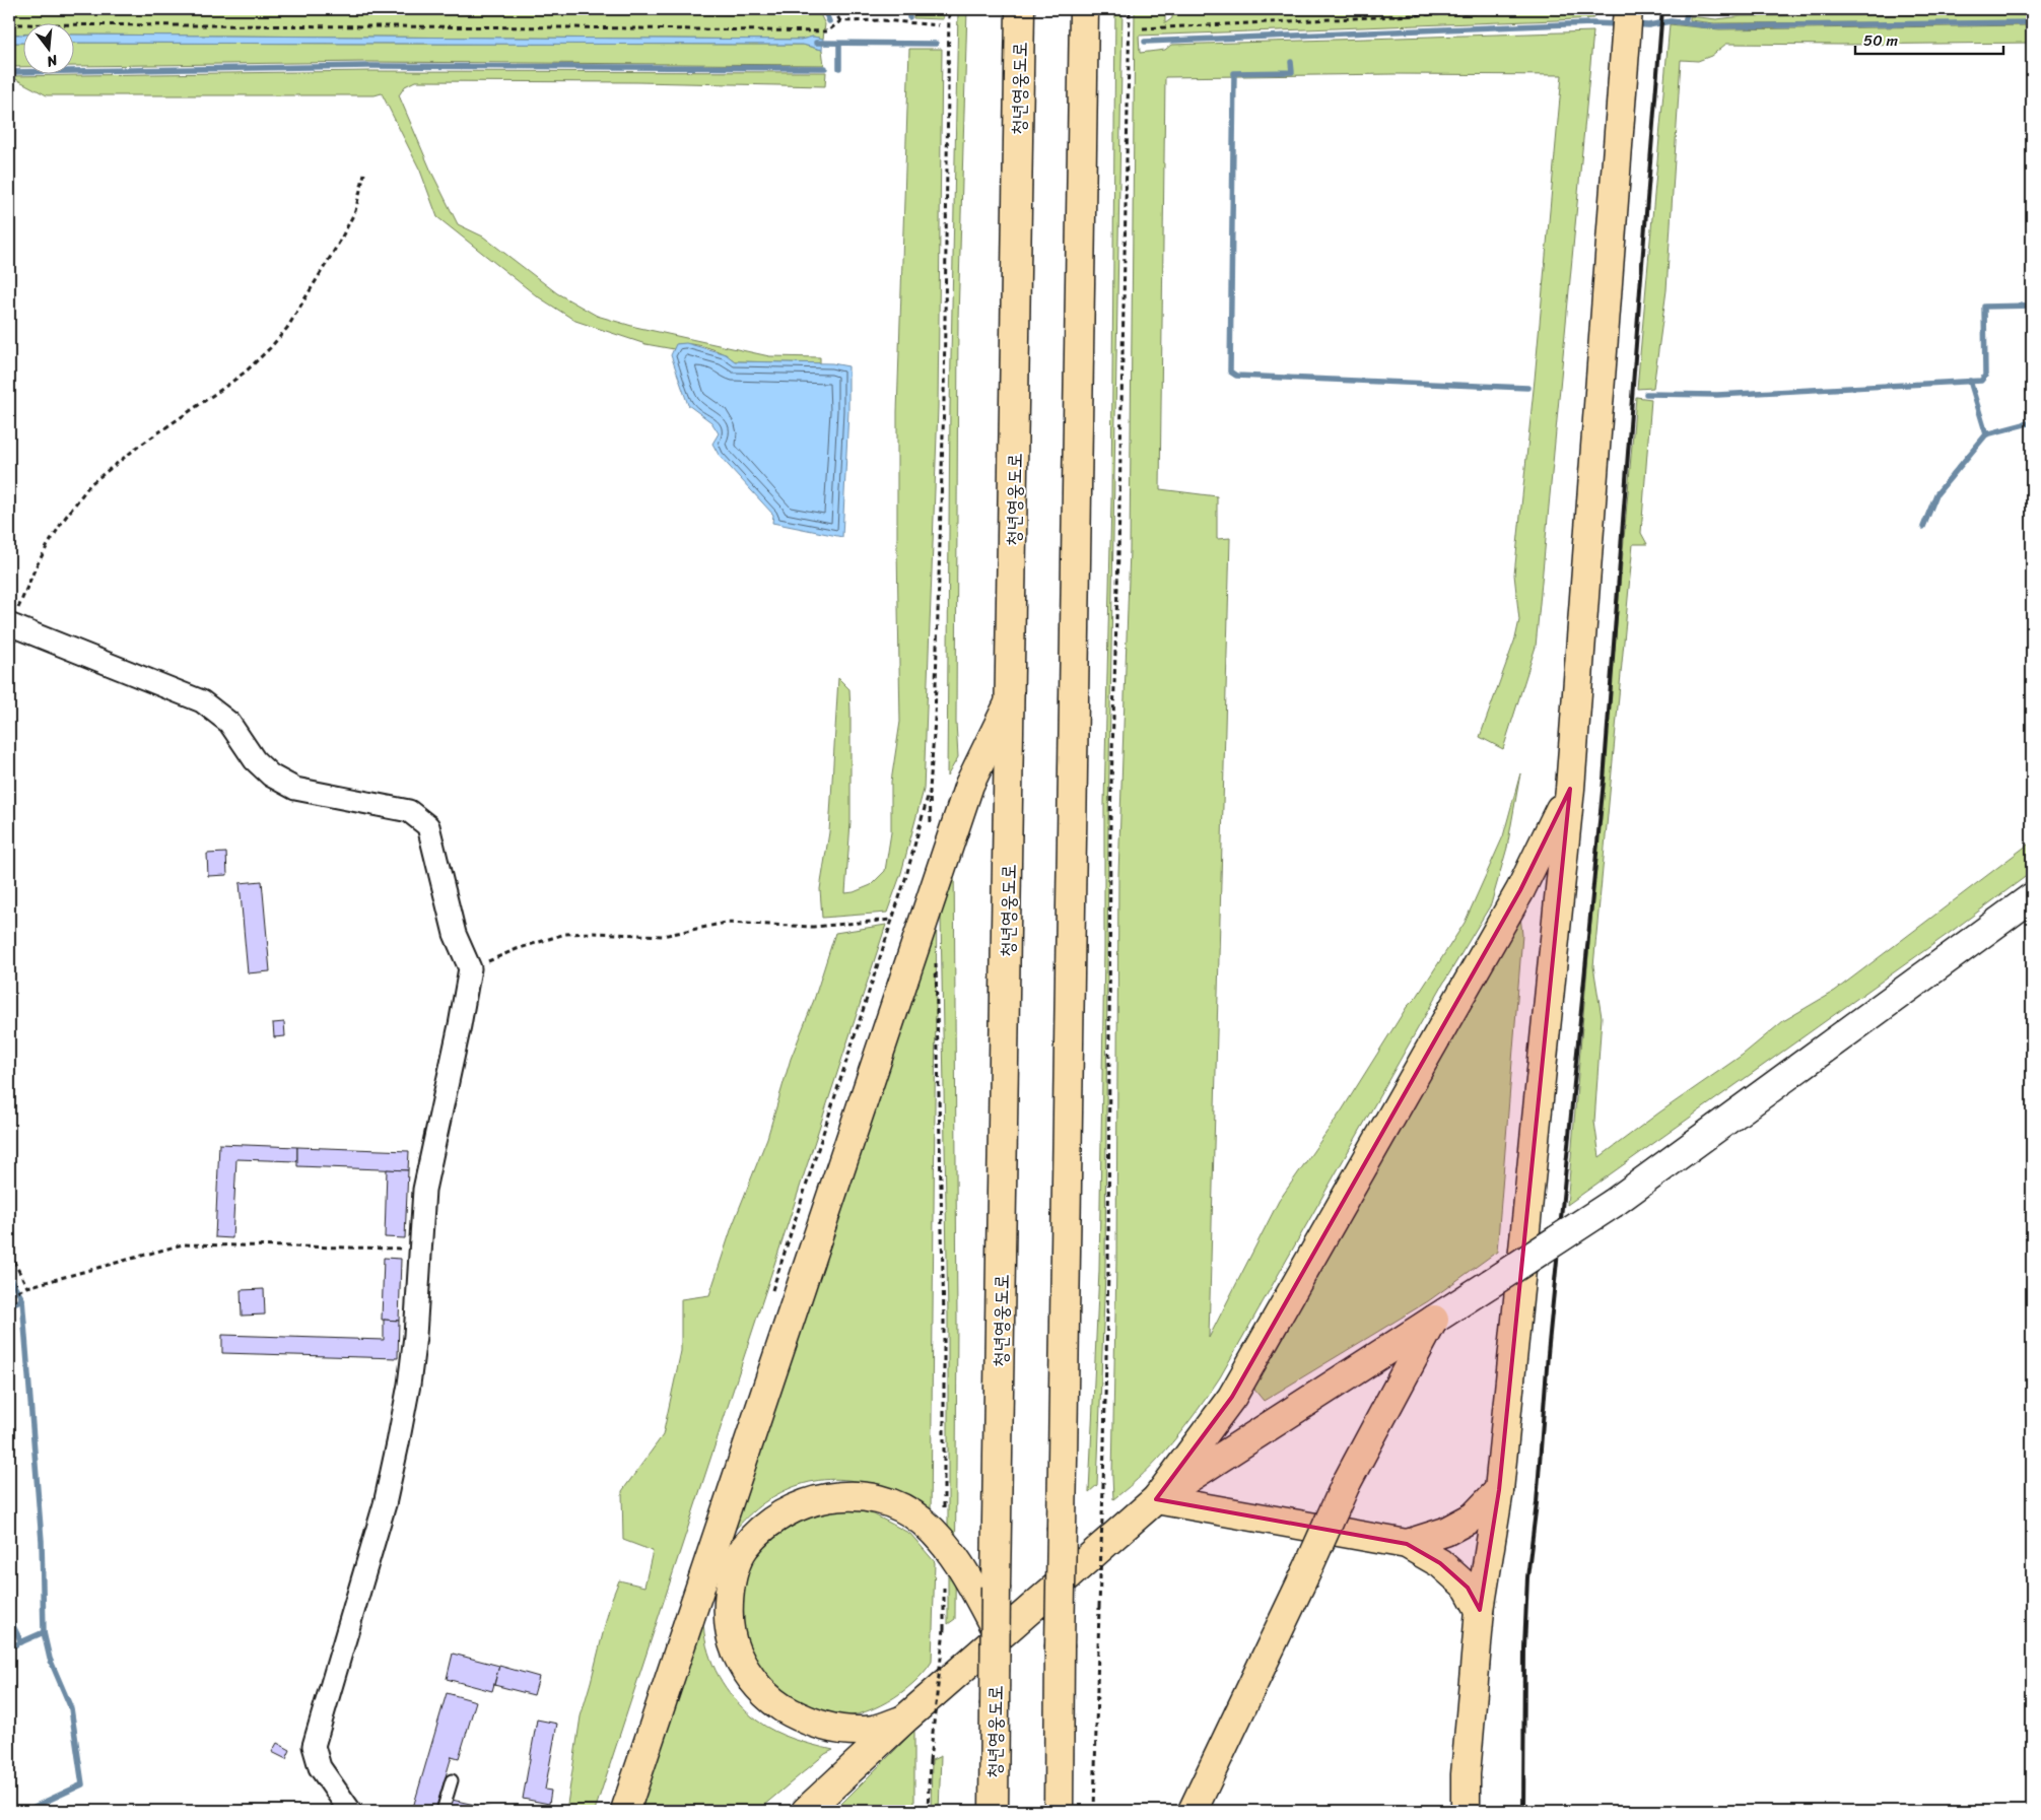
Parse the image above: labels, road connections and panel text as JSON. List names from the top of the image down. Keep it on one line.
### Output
{"streets":{"main road":["청년영웅도로"]},"scale_bar":"50 m","north":"bottom"}
